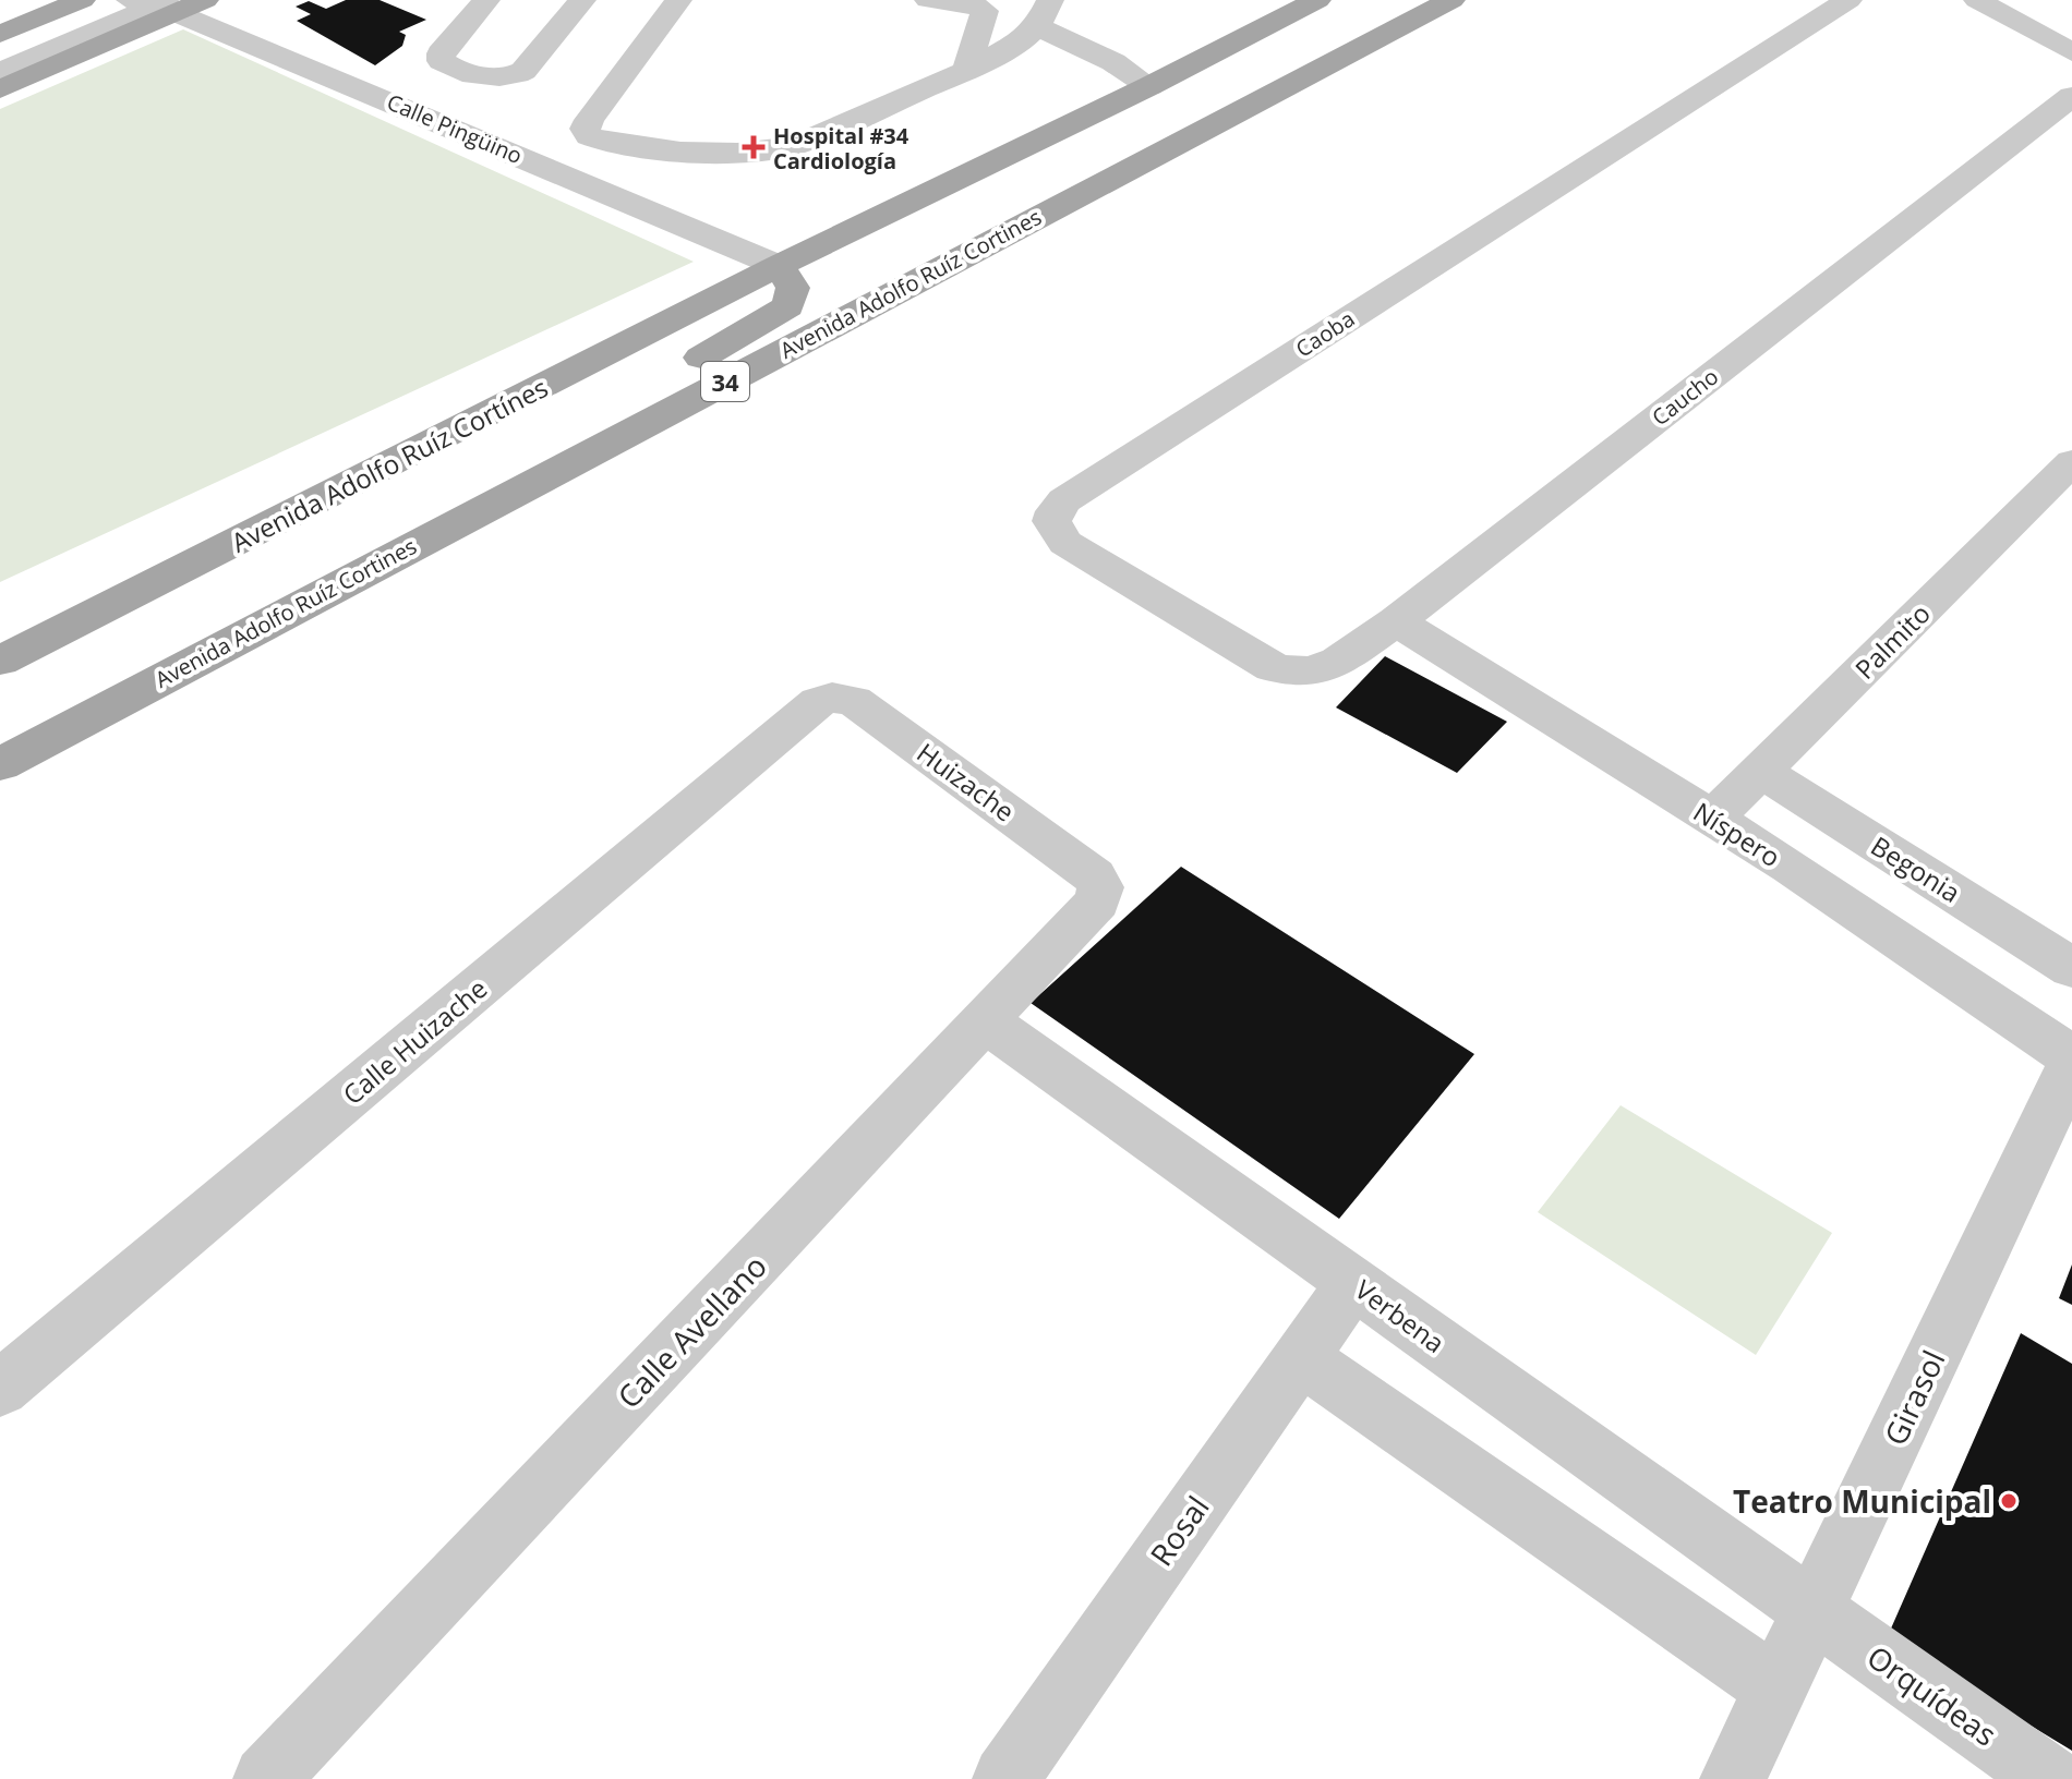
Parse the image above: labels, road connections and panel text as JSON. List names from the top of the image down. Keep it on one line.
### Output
{"streets":{"main road":["Avenida Adolfo Ruíz Cortines","34","Avenida Adolfo Ruíz Cortínes"],"street":["Calle Pingüino","Caoba","Caucho","Palmito","Huizache","Níspero","Begonia","Calle Huizache","Verbena","Calle Avellano","Girasol","Rosal","Orquídeas"]},"crossings":[["Calle Pingüino","Avenida Adolfo Ruíz Cortínes"],["Caoba","Caucho"],["Caucho","Níspero"],["Palmito","Níspero"],["Palmito","Begonia"],["Huizache","Calle Huizache"],["Huizache","Calle Avellano"],["Níspero","Girasol"],["Verbena","Calle Avellano"],["Verbena","Girasol"],["Verbena","Rosal"],["Verbena","Orquídeas"],["Girasol","Orquídeas"]],"places":{"health":["Hospital #34 Cardiología"],"other":["Teatro Municipal"]}}
